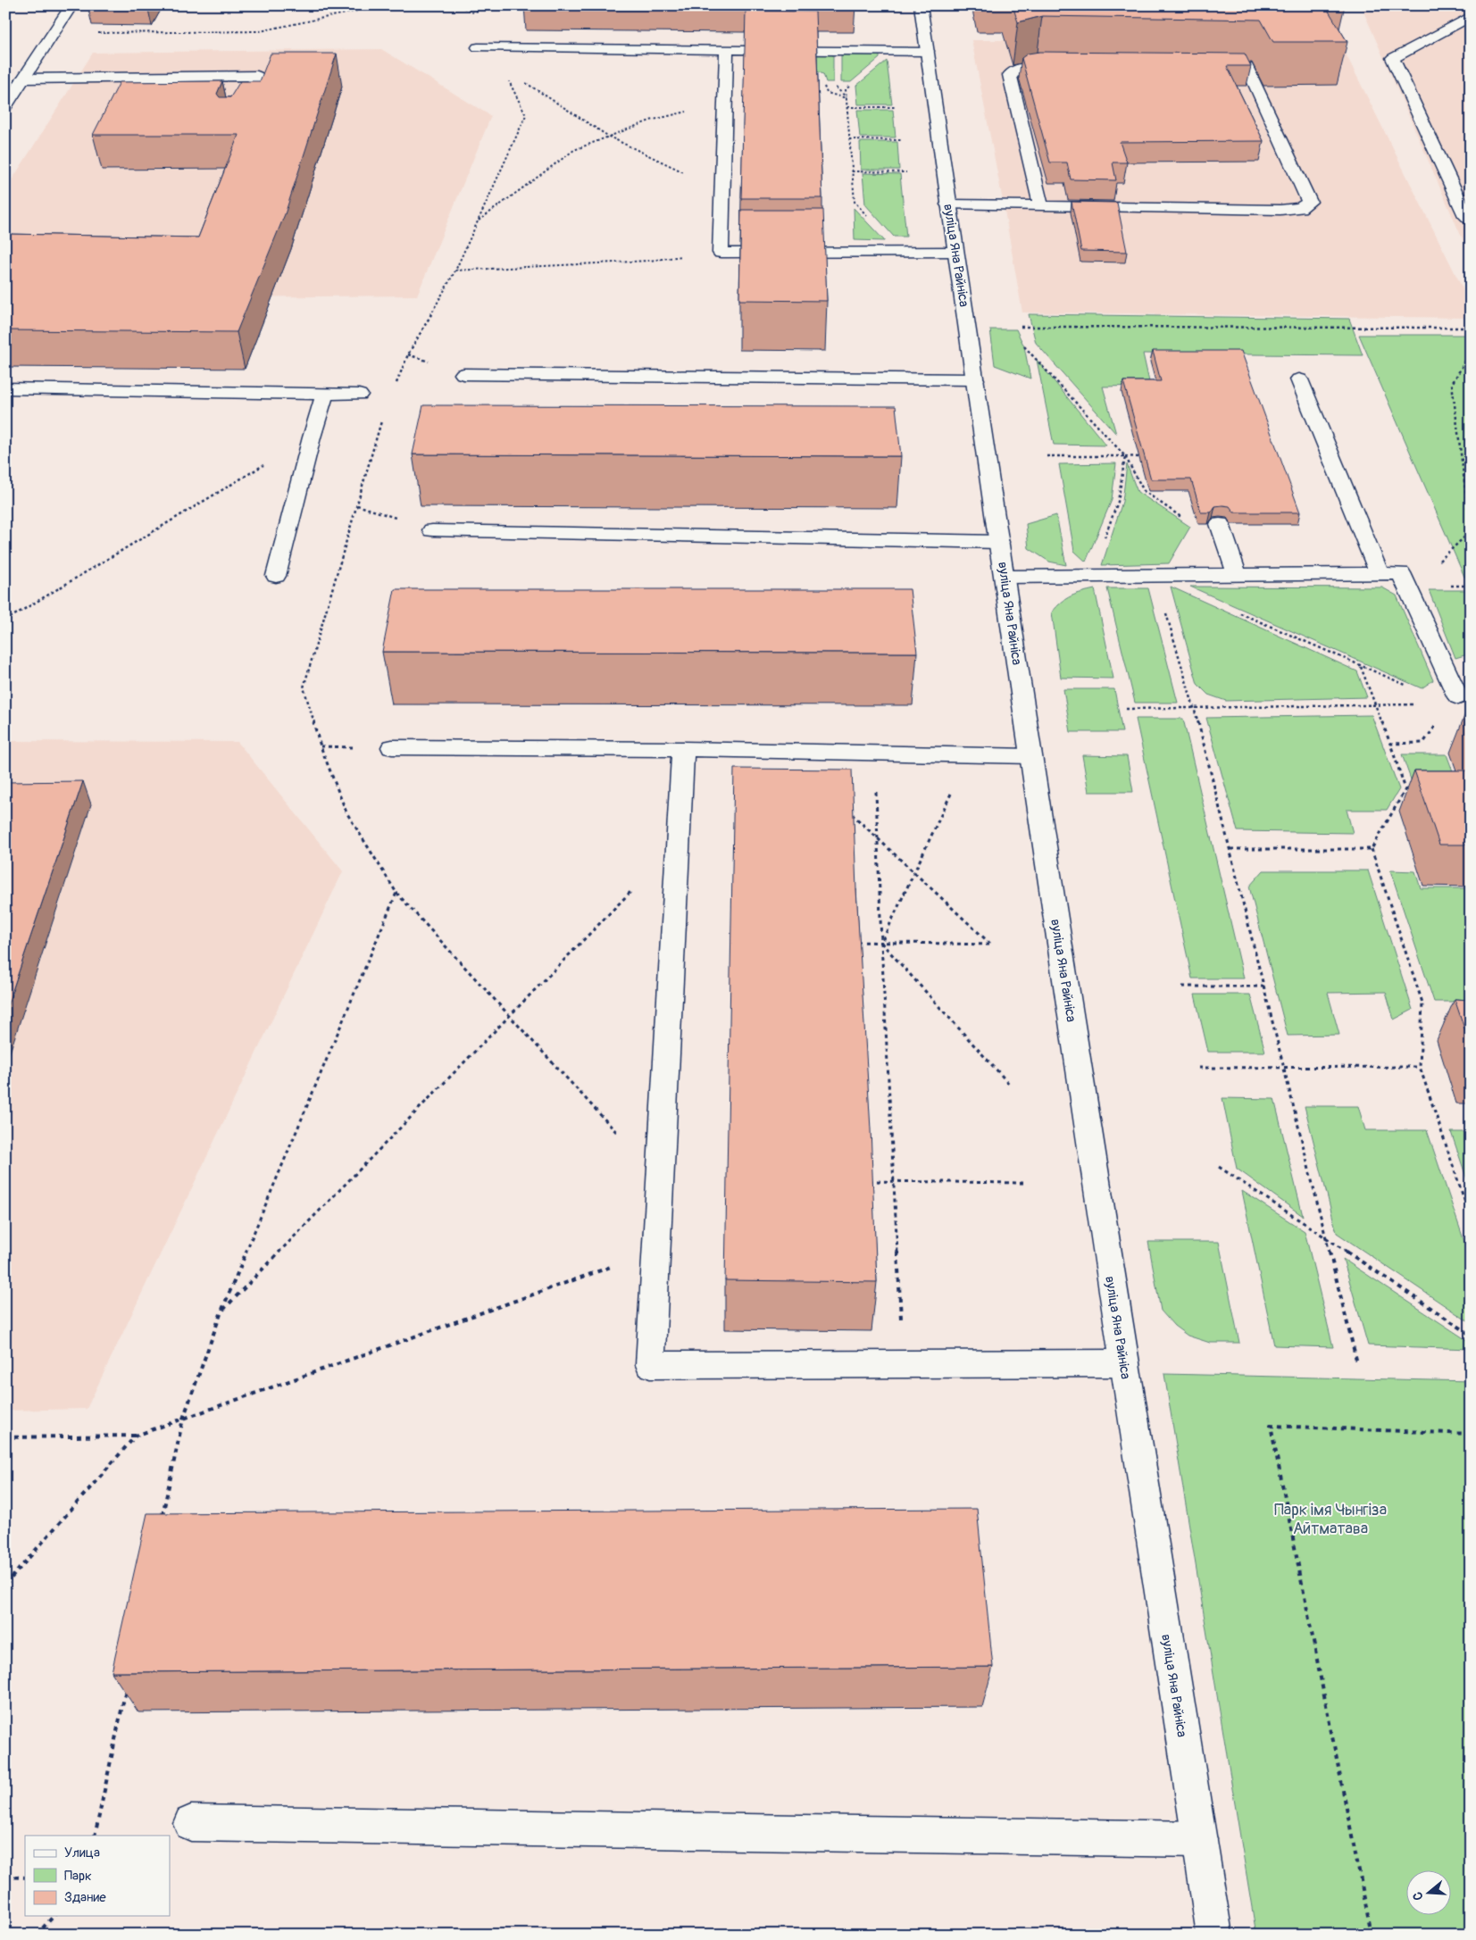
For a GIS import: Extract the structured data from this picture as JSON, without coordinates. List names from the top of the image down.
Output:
{
  "streets": {
    "street": ["вуліца Яна Райніса"]
  },
  "parks": ["Парк імя Чынгіза Айтматава"],
  "legend": ["Улица", "Парк", "Здание"],
  "north": "left"
}
